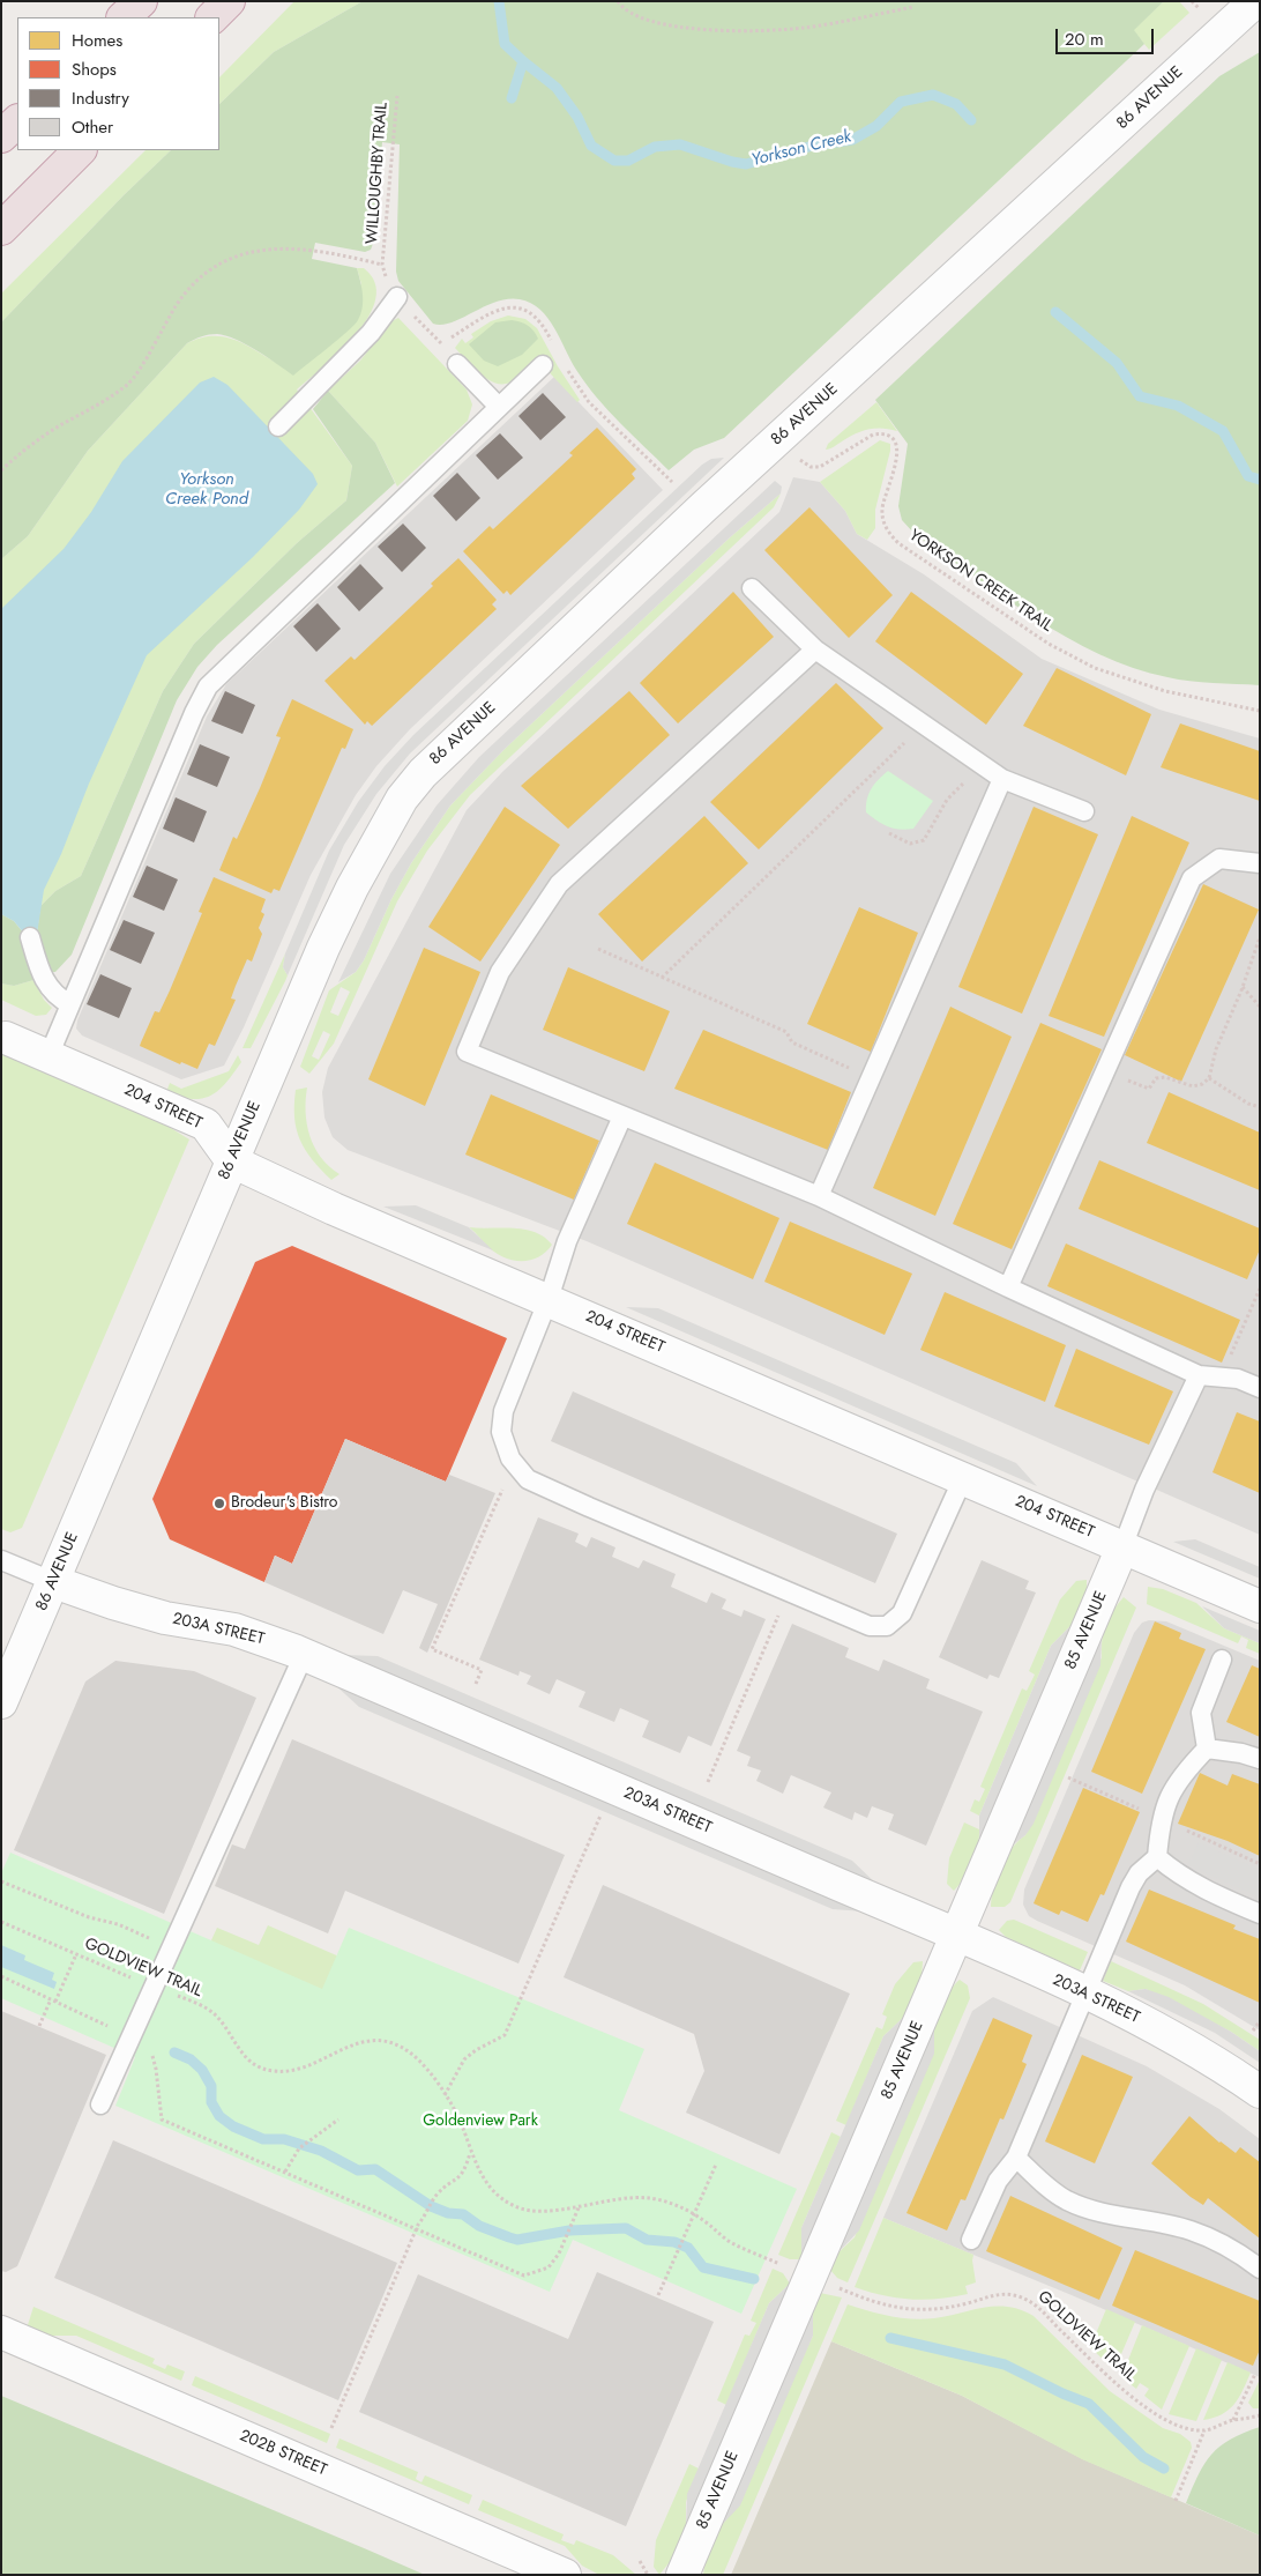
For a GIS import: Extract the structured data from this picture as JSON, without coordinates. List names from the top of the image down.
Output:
{
  "streets": {
    "street": [
      "86 AVENUE",
      "204 STREET",
      "203A STREET",
      "85 AVENUE",
      "202B STREET"
    ],
    "path": ["WILLOUGHBY TRAIL", "YORKSON CREEK TRAIL", "GOLDVIEW TRAIL"]
  },
  "crossings": [
    ["86 AVENUE", "YORKSON CREEK TRAIL"],
    ["86 AVENUE", "204 STREET"],
    ["86 AVENUE", "203A STREET"],
    ["204 STREET", "85 AVENUE"],
    ["203A STREET", "85 AVENUE"]
  ],
  "water": ["Yorkson Creek", "Yorkson Creek Pond"],
  "parks": ["Goldenview Park"],
  "places": ["Brodeur's Bistro"],
  "legend": [
    "Homes",
    "Shops",
    "Industry",
    "Other"
  ],
  "scale_bar": "20 m"
}
